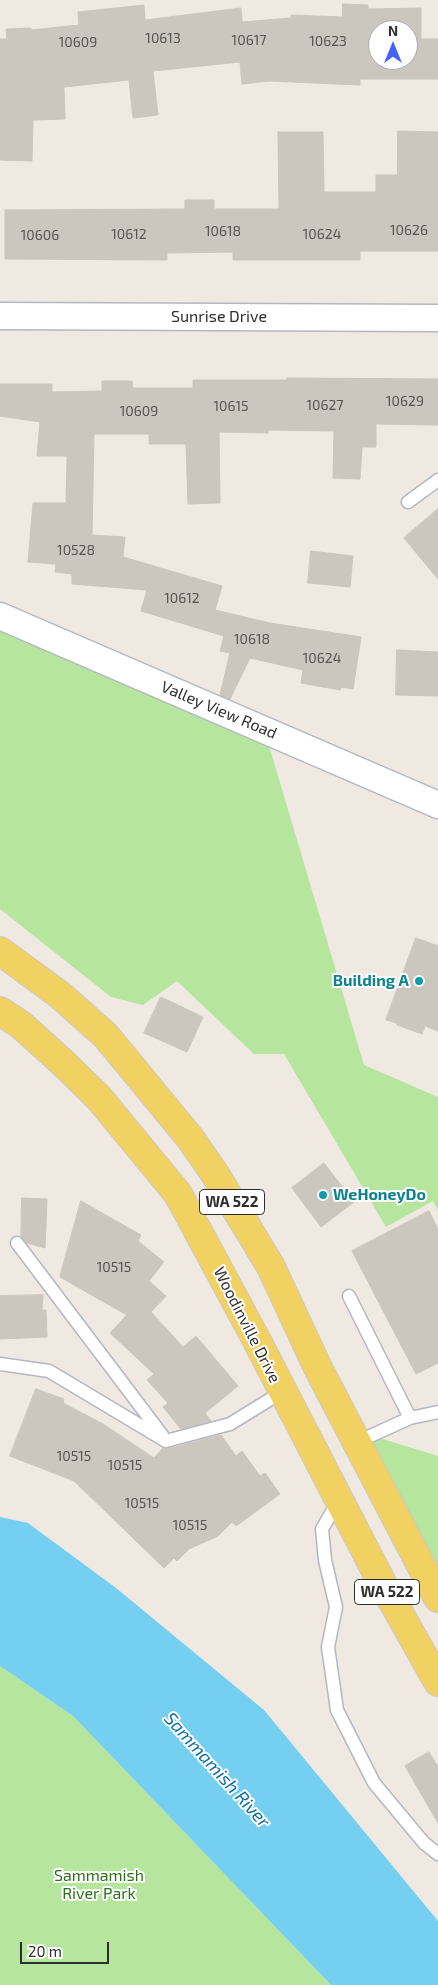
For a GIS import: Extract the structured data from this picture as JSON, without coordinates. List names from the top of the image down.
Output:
{
  "streets": {
    "main road": ["WA 522", "Woodinville Drive"],
    "street": ["Sunrise Drive", "Valley View Road"]
  },
  "water": ["Sammamish River"],
  "parks": ["Sammamish River Park"],
  "places": ["Building A", "WeHoneyDo"],
  "house_numbers": [
    "10613",
    "10617",
    "10623",
    "10609",
    "10626",
    "10618",
    "10612",
    "10624",
    "10606",
    "10629",
    "10627",
    "10615",
    "10609",
    "10528",
    "10612",
    "10618",
    "10624",
    "10515",
    "10515",
    "10515",
    "10515",
    "10515"
  ],
  "scale_bar": "20 m",
  "north": "top"
}
